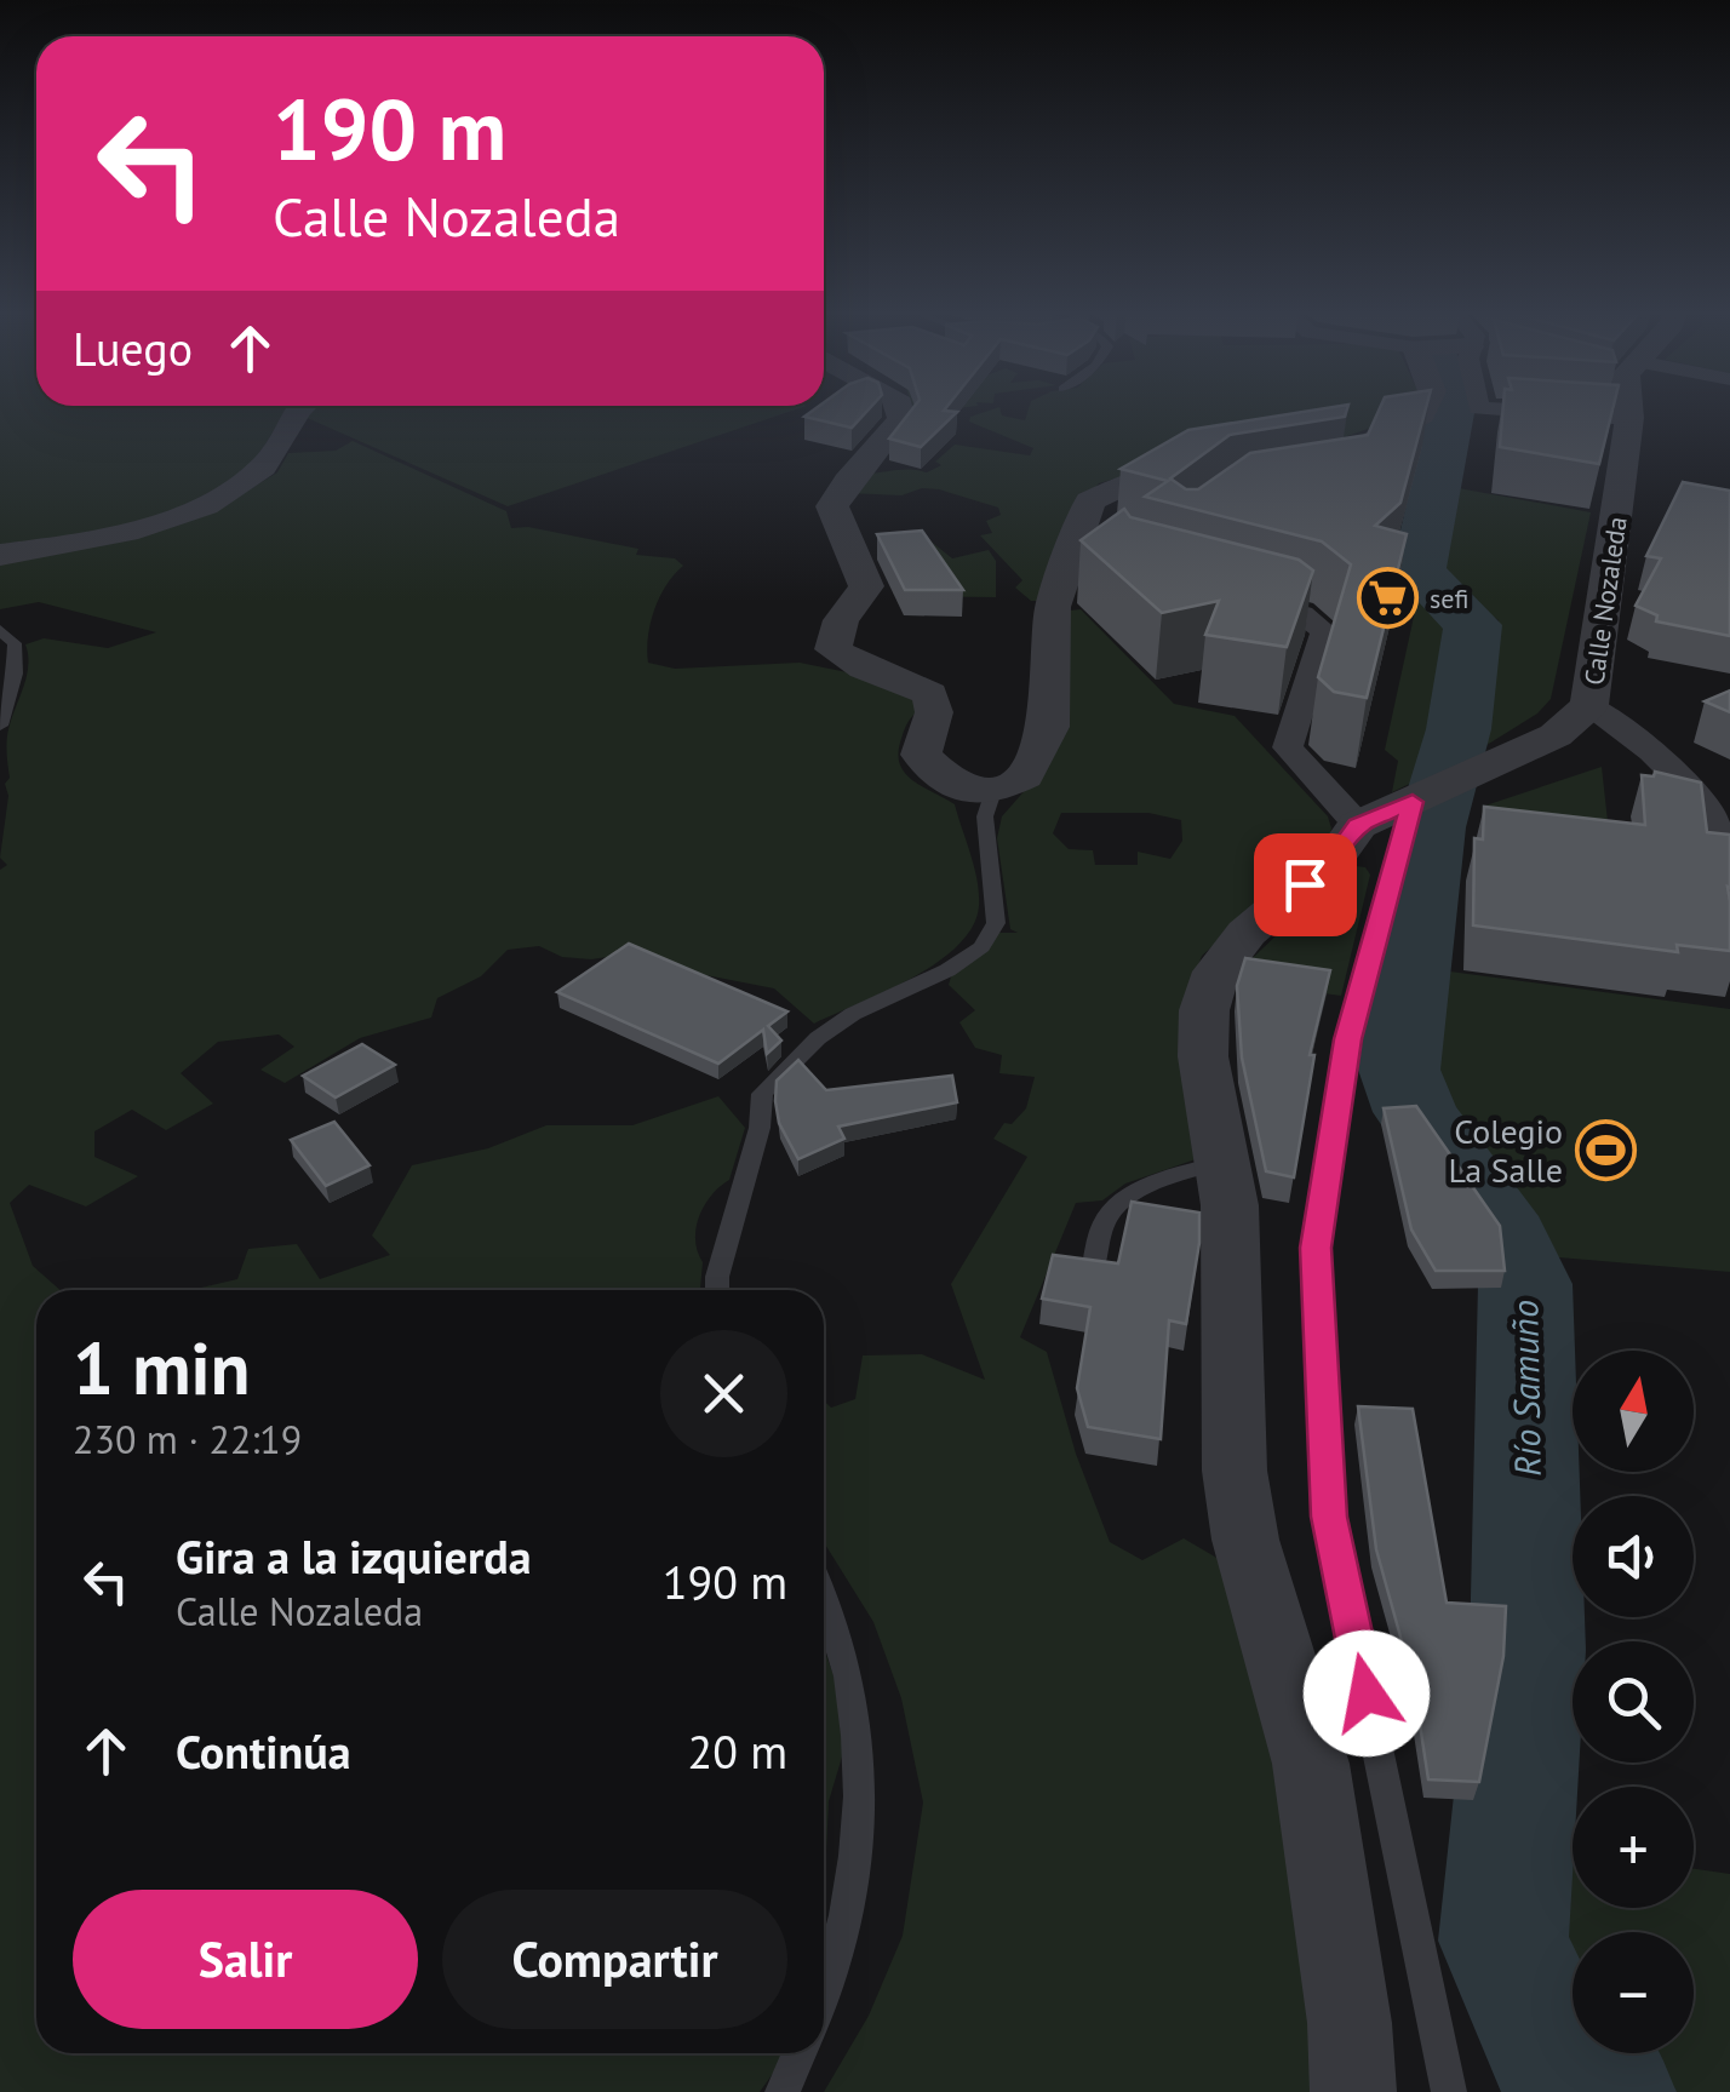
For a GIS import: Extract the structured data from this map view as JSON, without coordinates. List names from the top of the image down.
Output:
{
  "streets": {
    "street": ["Calle Nozaleda"]
  },
  "water": ["Río Samuño"],
  "places": {
    "supermarket": ["sefi"],
    "sports": ["Colegio La Salle"]
  },
  "north": "top",
  "page": {
    "turn": ["190 m", "Calle Nozaleda"],
    "then": "Luego",
    "heading": ["1 min", "230 m · 22:19"],
    "map_buttons": ["+", "−"],
    "list": [
      {
        "name": "Gira a la izquierda",
        "note": "Calle Nozaleda",
        "value": "190 m"
      },
      {
        "name": "Continúa",
        "value": "20 m"
      }
    ],
    "buttons": ["Salir", "Compartir"]
  }
}
